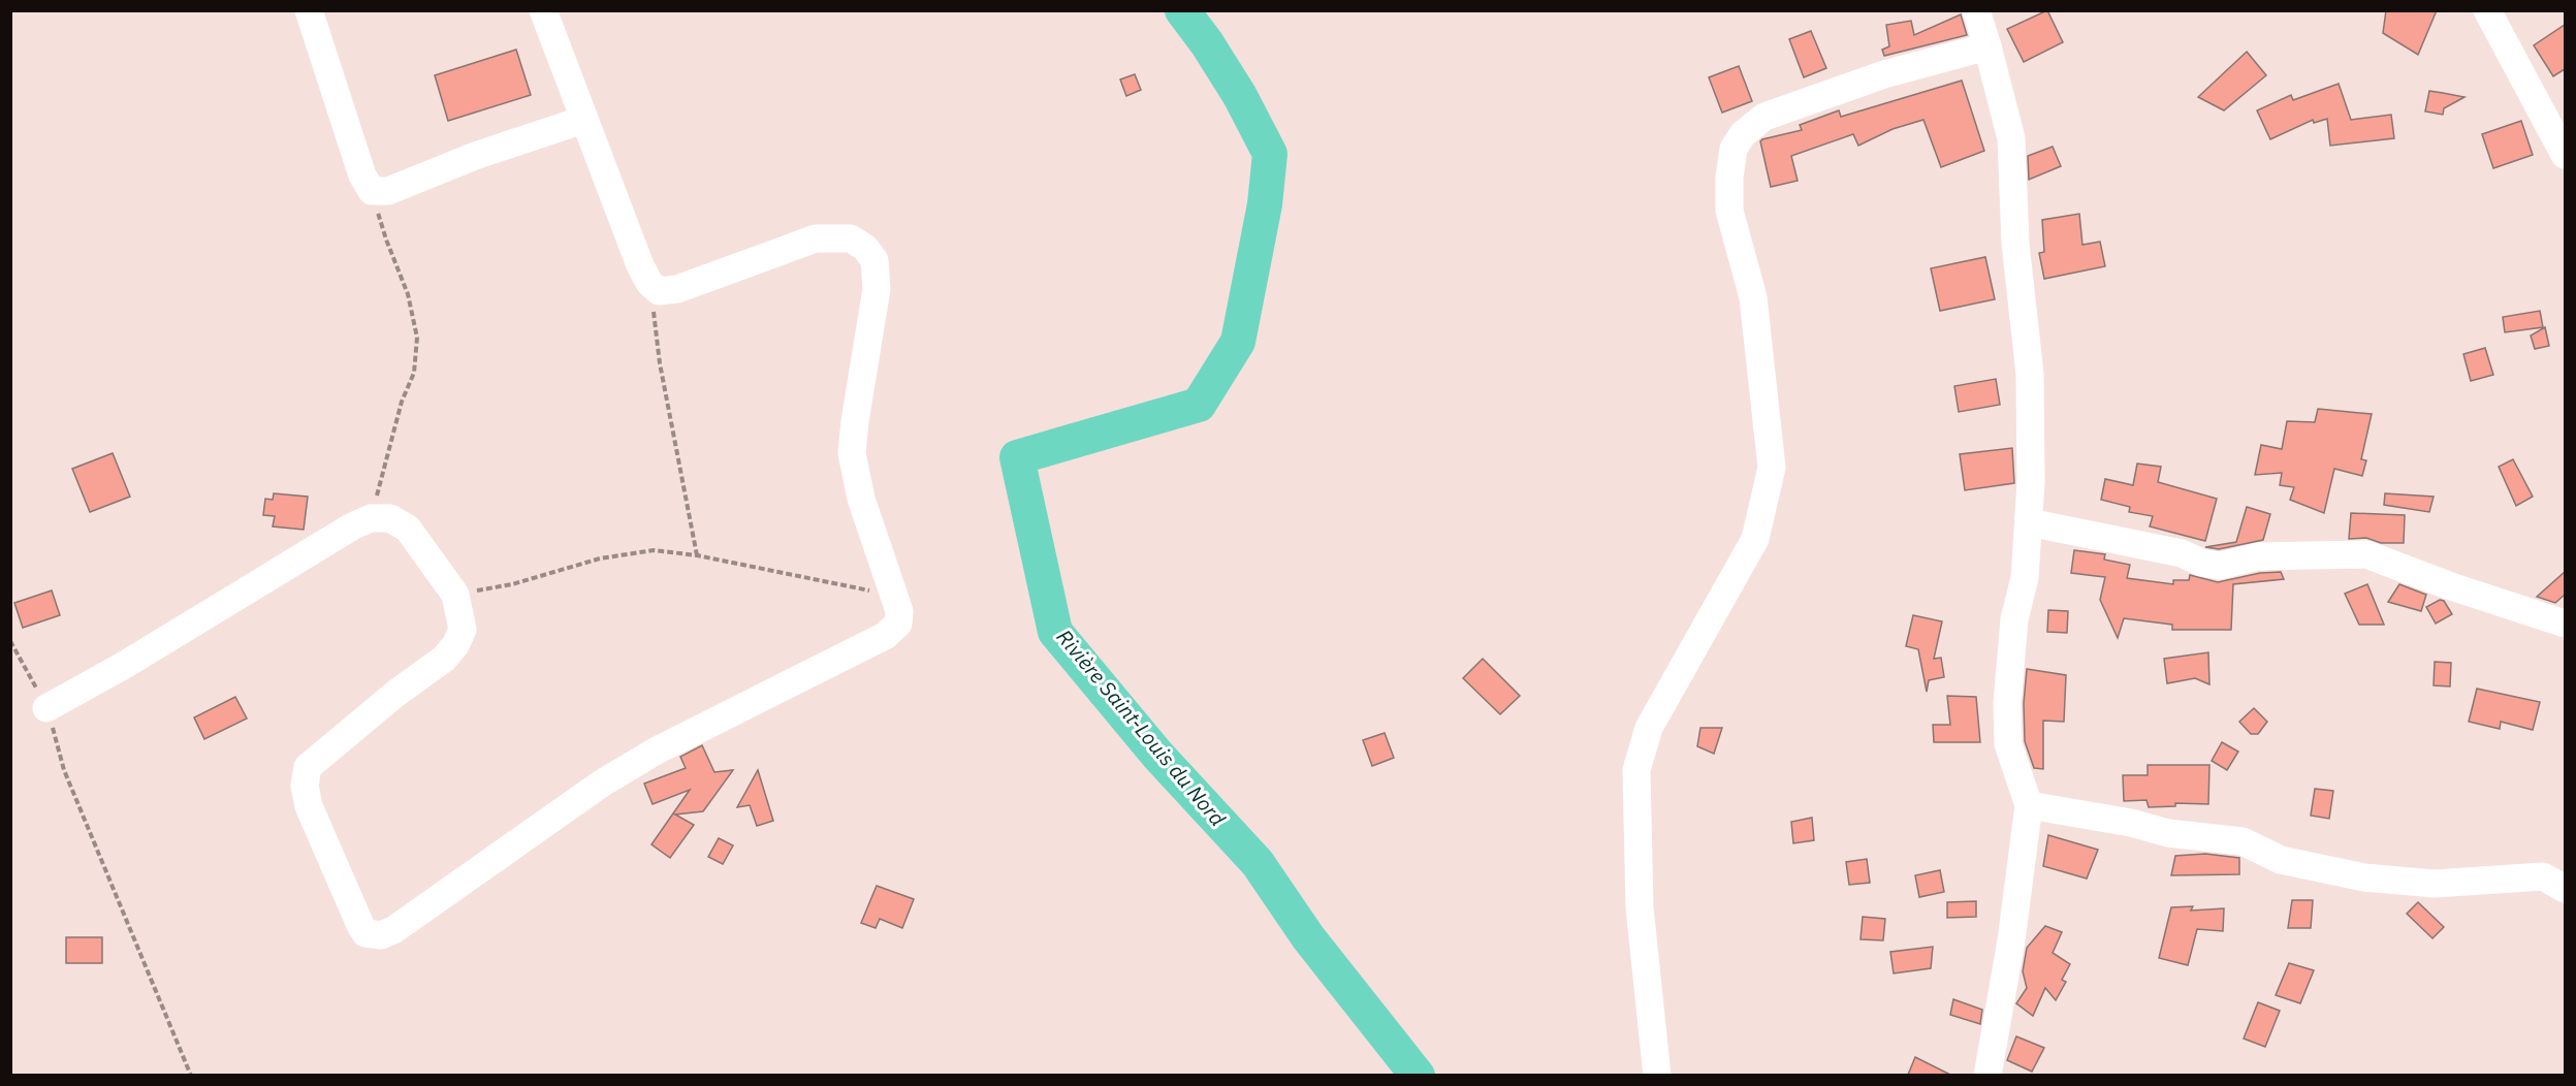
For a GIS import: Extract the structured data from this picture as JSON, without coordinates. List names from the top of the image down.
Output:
{
  "water": ["Rivière Saint-Louis du Nord"]
}
